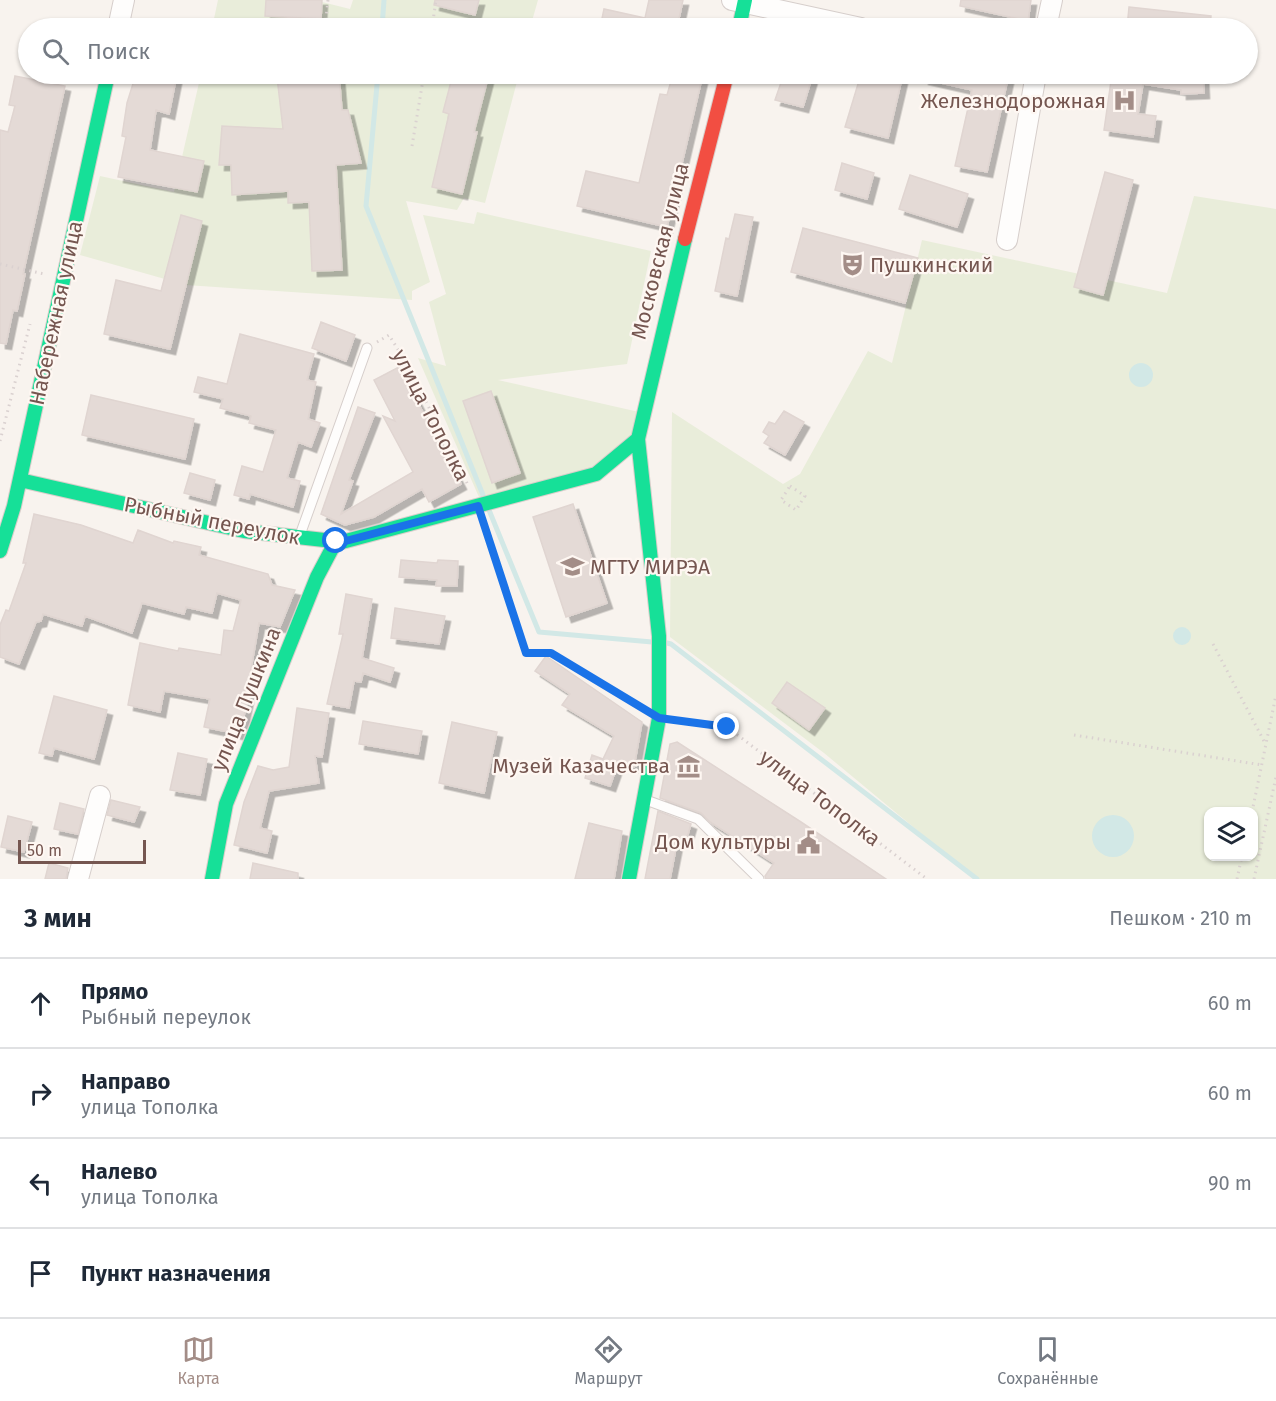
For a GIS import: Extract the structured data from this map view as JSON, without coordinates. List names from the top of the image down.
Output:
{
  "streets": {
    "street": [
      "Московская улица",
      "Набережная улица",
      "Рыбный переулок",
      "улица Пушкина"
    ],
    "path": ["улица Тополка"]
  },
  "crossings": [
    ["Московская улица", "улица Тополка"],
    ["Московская улица", "Рыбный переулок"],
    ["Набережная улица", "Рыбный переулок"],
    ["улица Тополка", "Рыбный переулок"],
    ["Рыбный переулок", "улица Пушкина"]
  ],
  "places": {
    "hospital": ["Железнодорожная"],
    "theatre": ["Пушкинский"],
    "school or university": ["МГТУ МИРЭА"],
    "museum": ["Музей Казачества"],
    "public building": ["Дом культуры"]
  },
  "scale_bar": "50 m",
  "page": {
    "search": "Поиск",
    "scale": "50 m",
    "heading": ["3 мин", "Пешком · 210 m"],
    "list": [
      ["Прямо", "Рыбный переулок", "60 m"],
      ["Направо", "улица Тополка", "60 m"],
      ["Налево", "улица Тополка", "90 m"],
      "Пункт назначения"
    ],
    "nav": ["Карта", "Маршрут", "Сохранённые"]
  }
}
